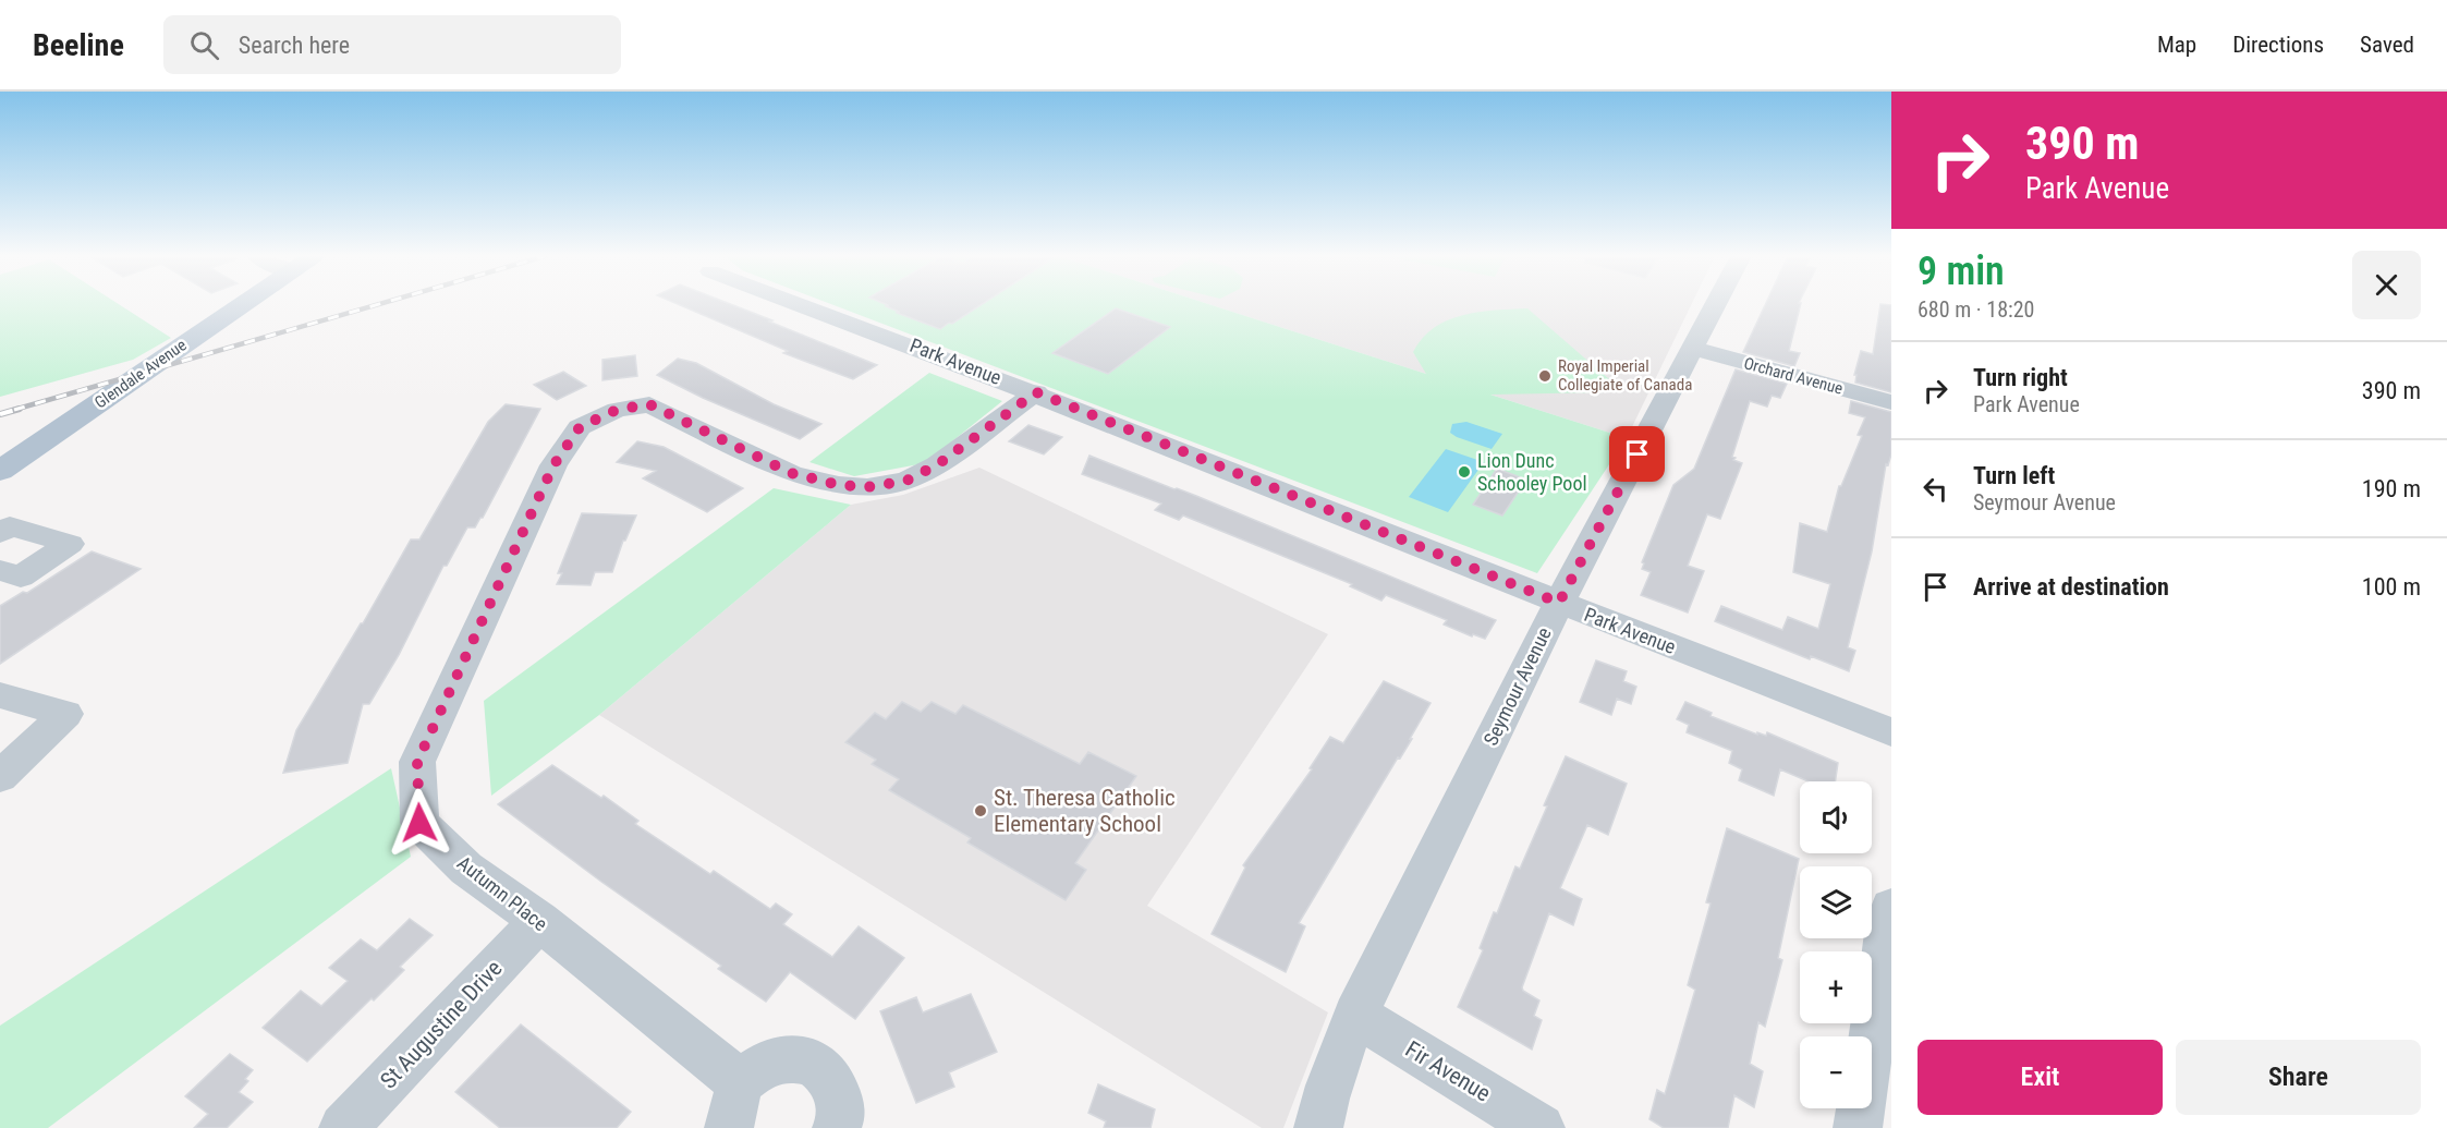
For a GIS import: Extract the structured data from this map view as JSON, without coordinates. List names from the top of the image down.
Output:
{
  "streets": {
    "main road": ["Glendale Avenue"],
    "street": [
      "Park Avenue",
      "Orchard Avenue",
      "Seymour Avenue",
      "Autumn Place",
      "St Augustine Drive",
      "Fir Avenue"
    ]
  },
  "crossings": [
    ["Park Avenue", "Seymour Avenue"],
    ["Park Avenue", "Autumn Place"],
    ["Orchard Avenue", "Seymour Avenue"],
    ["Seymour Avenue", "Fir Avenue"],
    ["Autumn Place", "St Augustine Drive"]
  ],
  "places": ["Royal Imperial Collegiate of Canada", "Lion Dunc Schooley Pool", "St. Theresa Catholic Elementary School"],
  "page": {
    "header": "Beeline",
    "search": "Search here",
    "nav": ["Map", "Directions", "Saved"],
    "turn": ["390 m", "Park Avenue"],
    "heading": ["9 min", "680 m · 18:20"],
    "list": [
      {
        "name": "Turn right",
        "note": "Park Avenue",
        "value": "390 m"
      },
      {
        "name": "Turn left",
        "note": "Seymour Avenue",
        "value": "190 m"
      },
      {
        "name": "Arrive at destination",
        "value": "100 m"
      }
    ],
    "map_buttons": ["+", "−"],
    "buttons": ["Exit", "Share"]
  }
}
